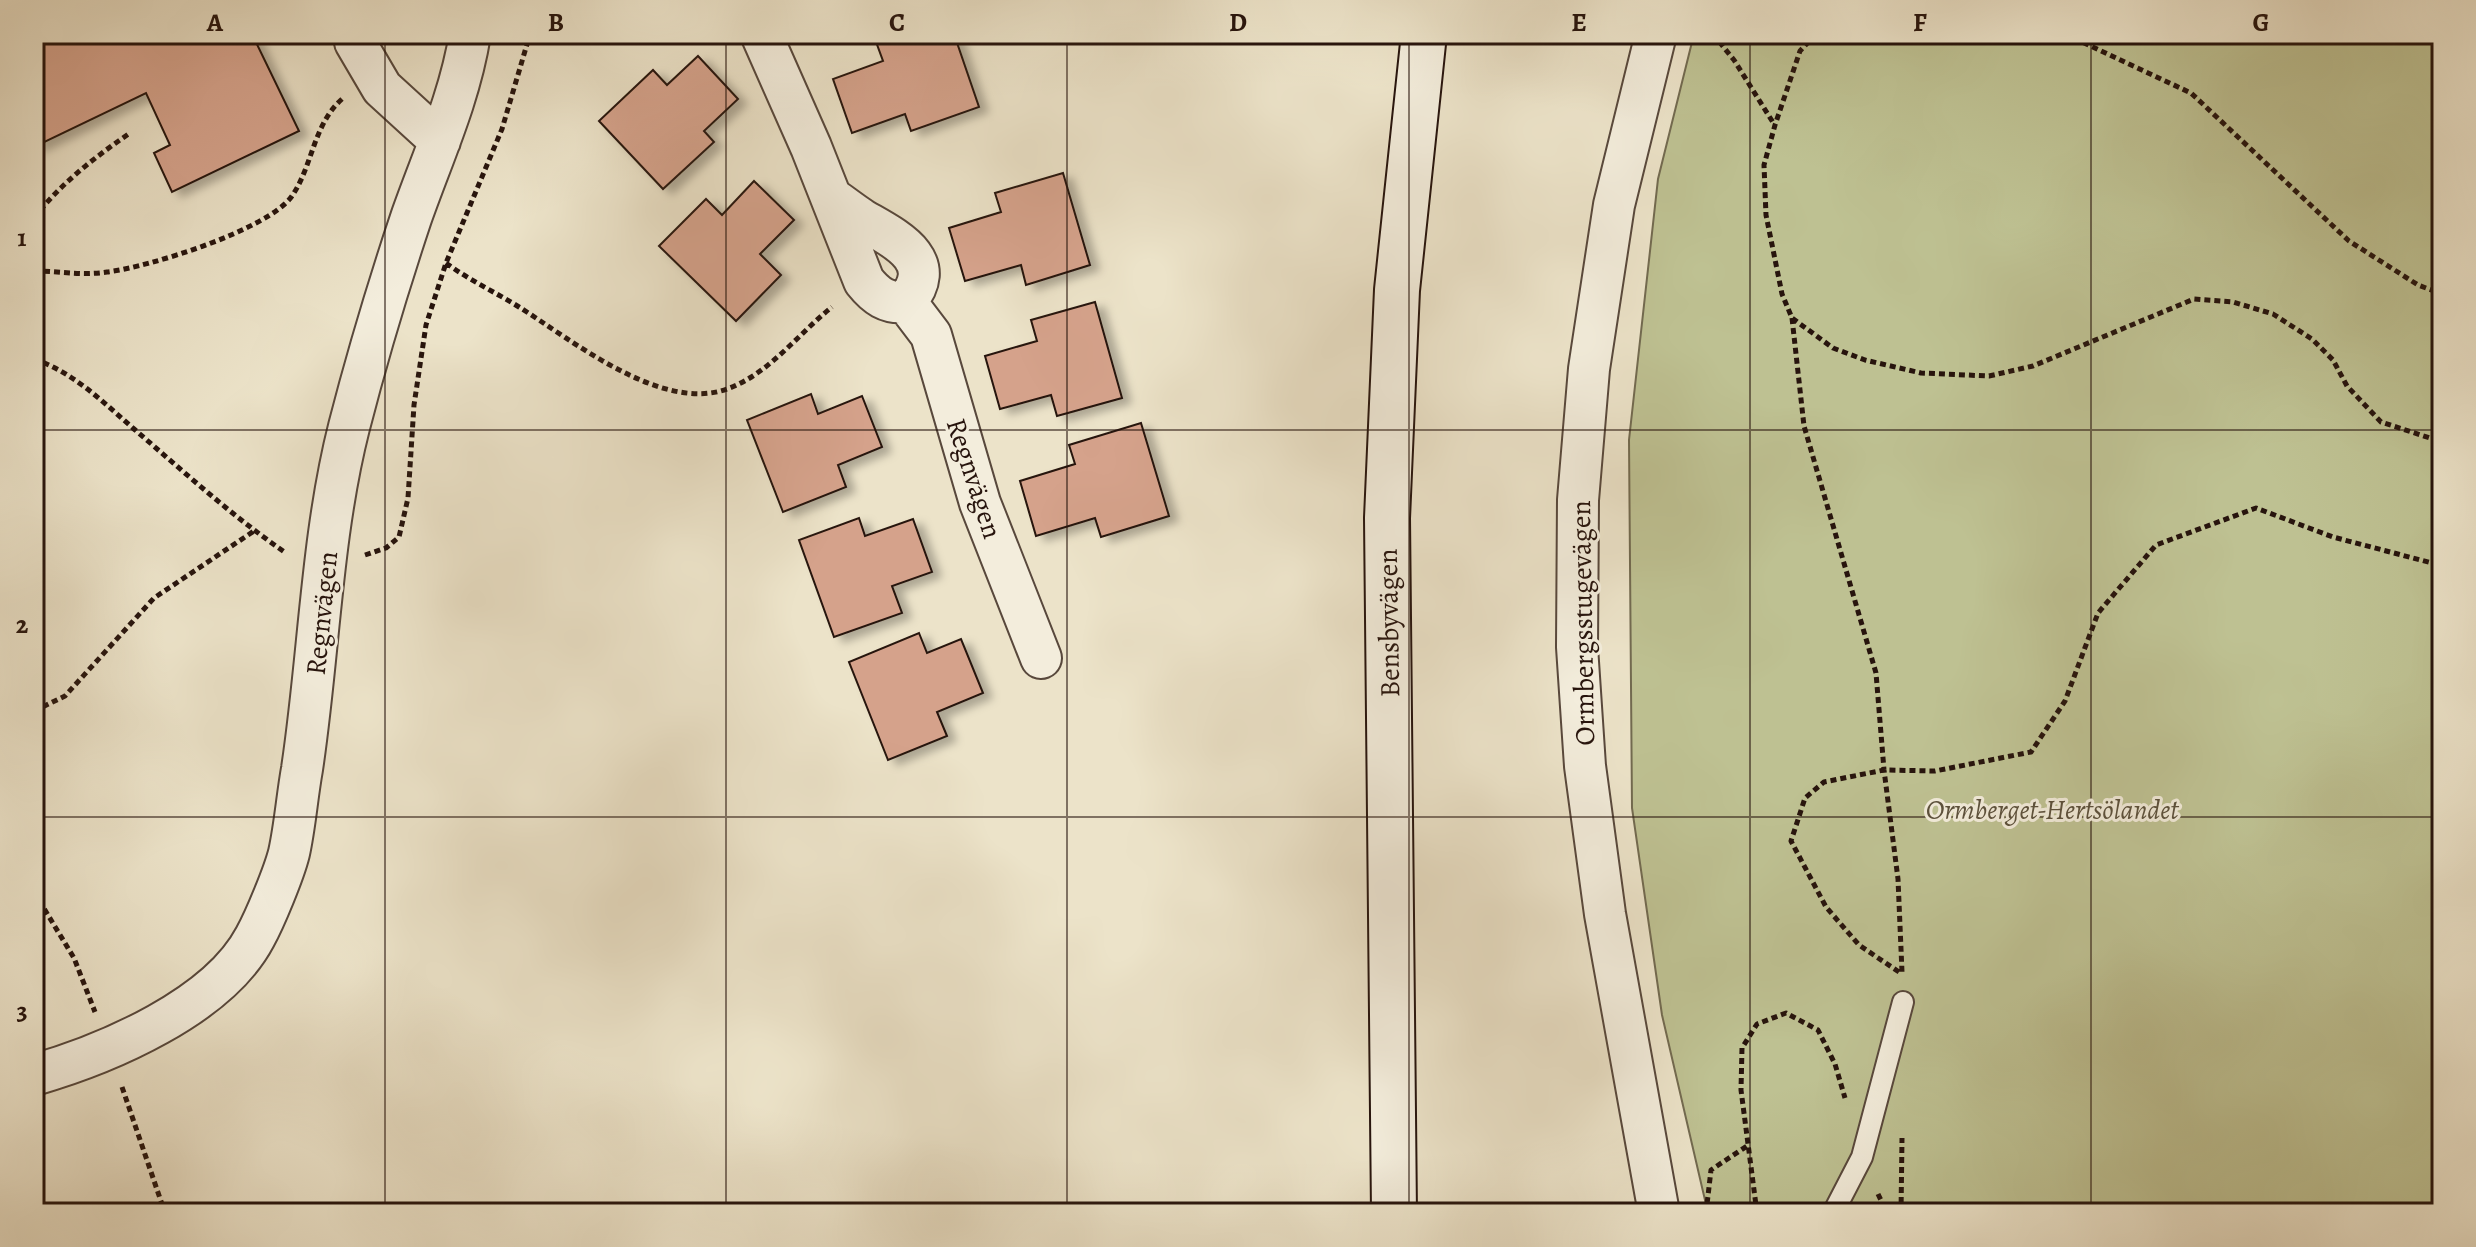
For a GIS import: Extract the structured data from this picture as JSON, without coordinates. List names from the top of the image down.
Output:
{
  "streets": {
    "main road": ["Bensbyvägen"],
    "street": ["Regnvägen", "Ormbergsstugevägen"]
  },
  "parks": ["Ormberget-Hertsölandet"],
  "grid": {
    "columns": [
      "A",
      "B",
      "C",
      "D",
      "E",
      "F",
      "G"
    ],
    "rows": ["1", "2", "3"]
  }
}
